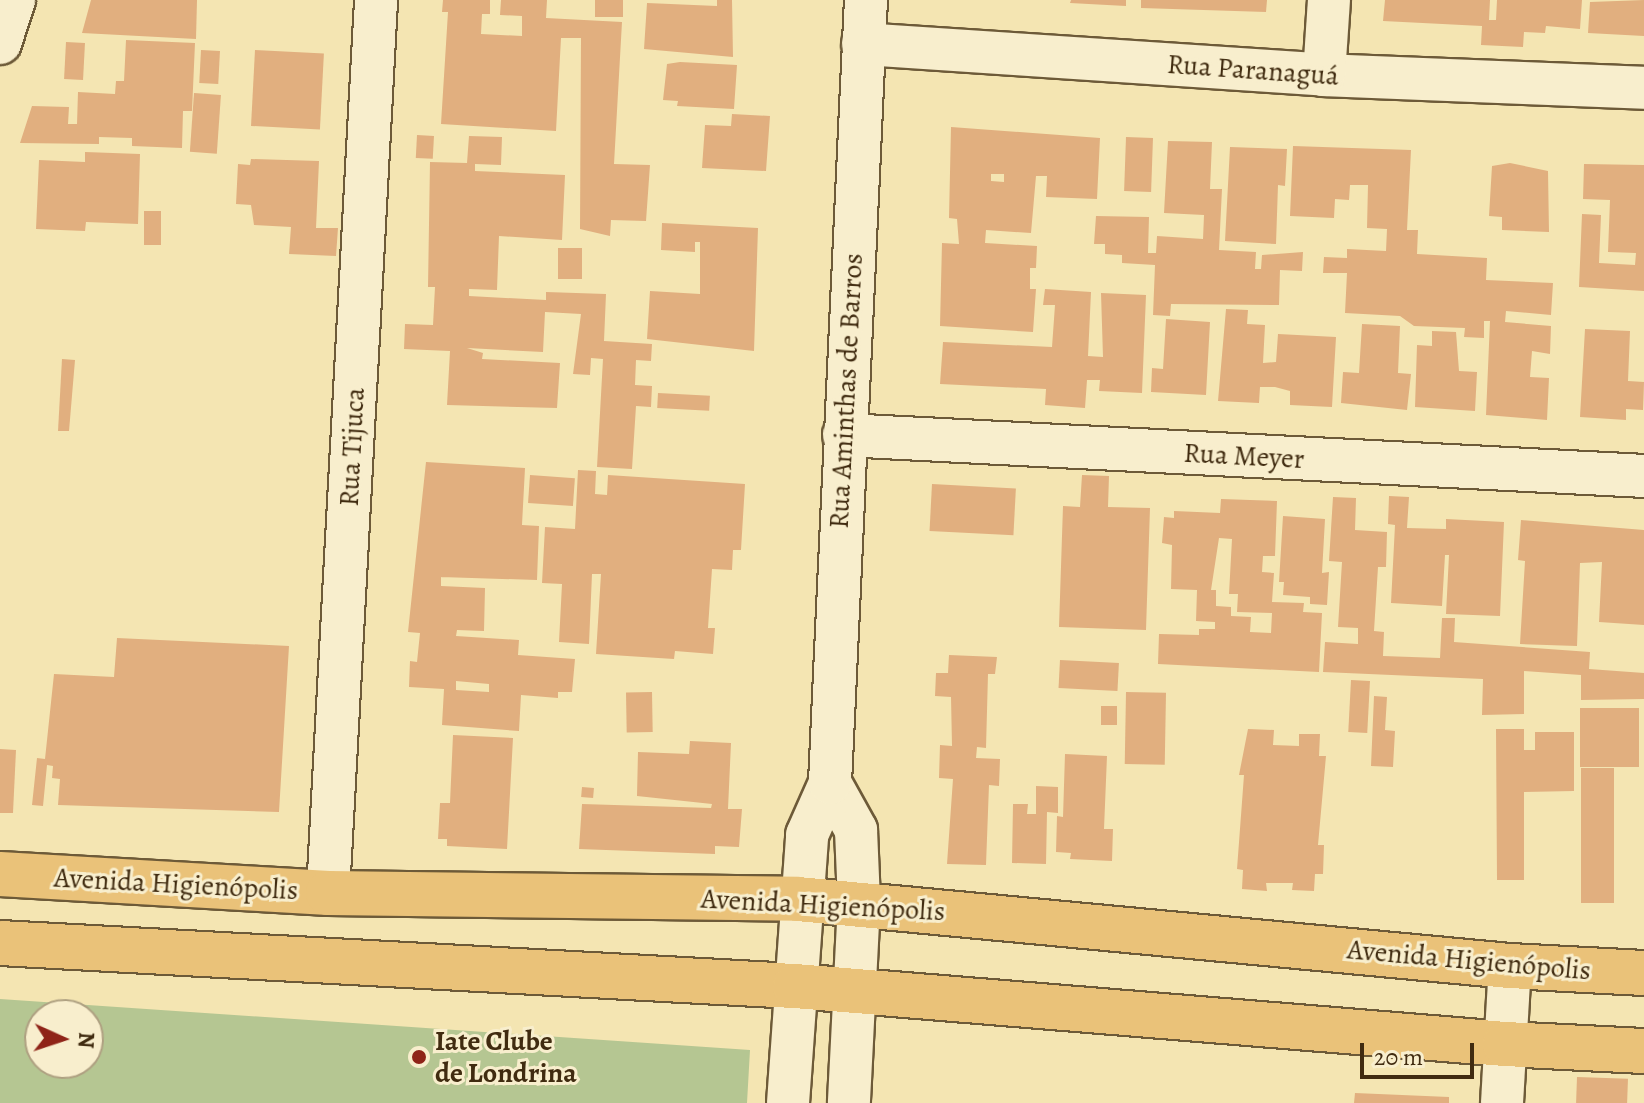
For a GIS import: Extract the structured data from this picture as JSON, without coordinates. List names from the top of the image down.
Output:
{
  "streets": {
    "main road": ["Avenida Higienópolis"],
    "street": [
      "Rua Paranaguá",
      "Rua Aminthas de Barros",
      "Rua Tijuca",
      "Rua Meyer"
    ]
  },
  "crossings": [
    ["Rua Paranaguá", "Rua Aminthas de Barros"],
    ["Rua Aminthas de Barros", "Rua Meyer"],
    ["Rua Aminthas de Barros", "Avenida Higienópolis"],
    ["Rua Tijuca", "Avenida Higienópolis"]
  ],
  "places": ["Iate Clube de Londrina"],
  "scale_bar": "20 m",
  "north": "right"
}
